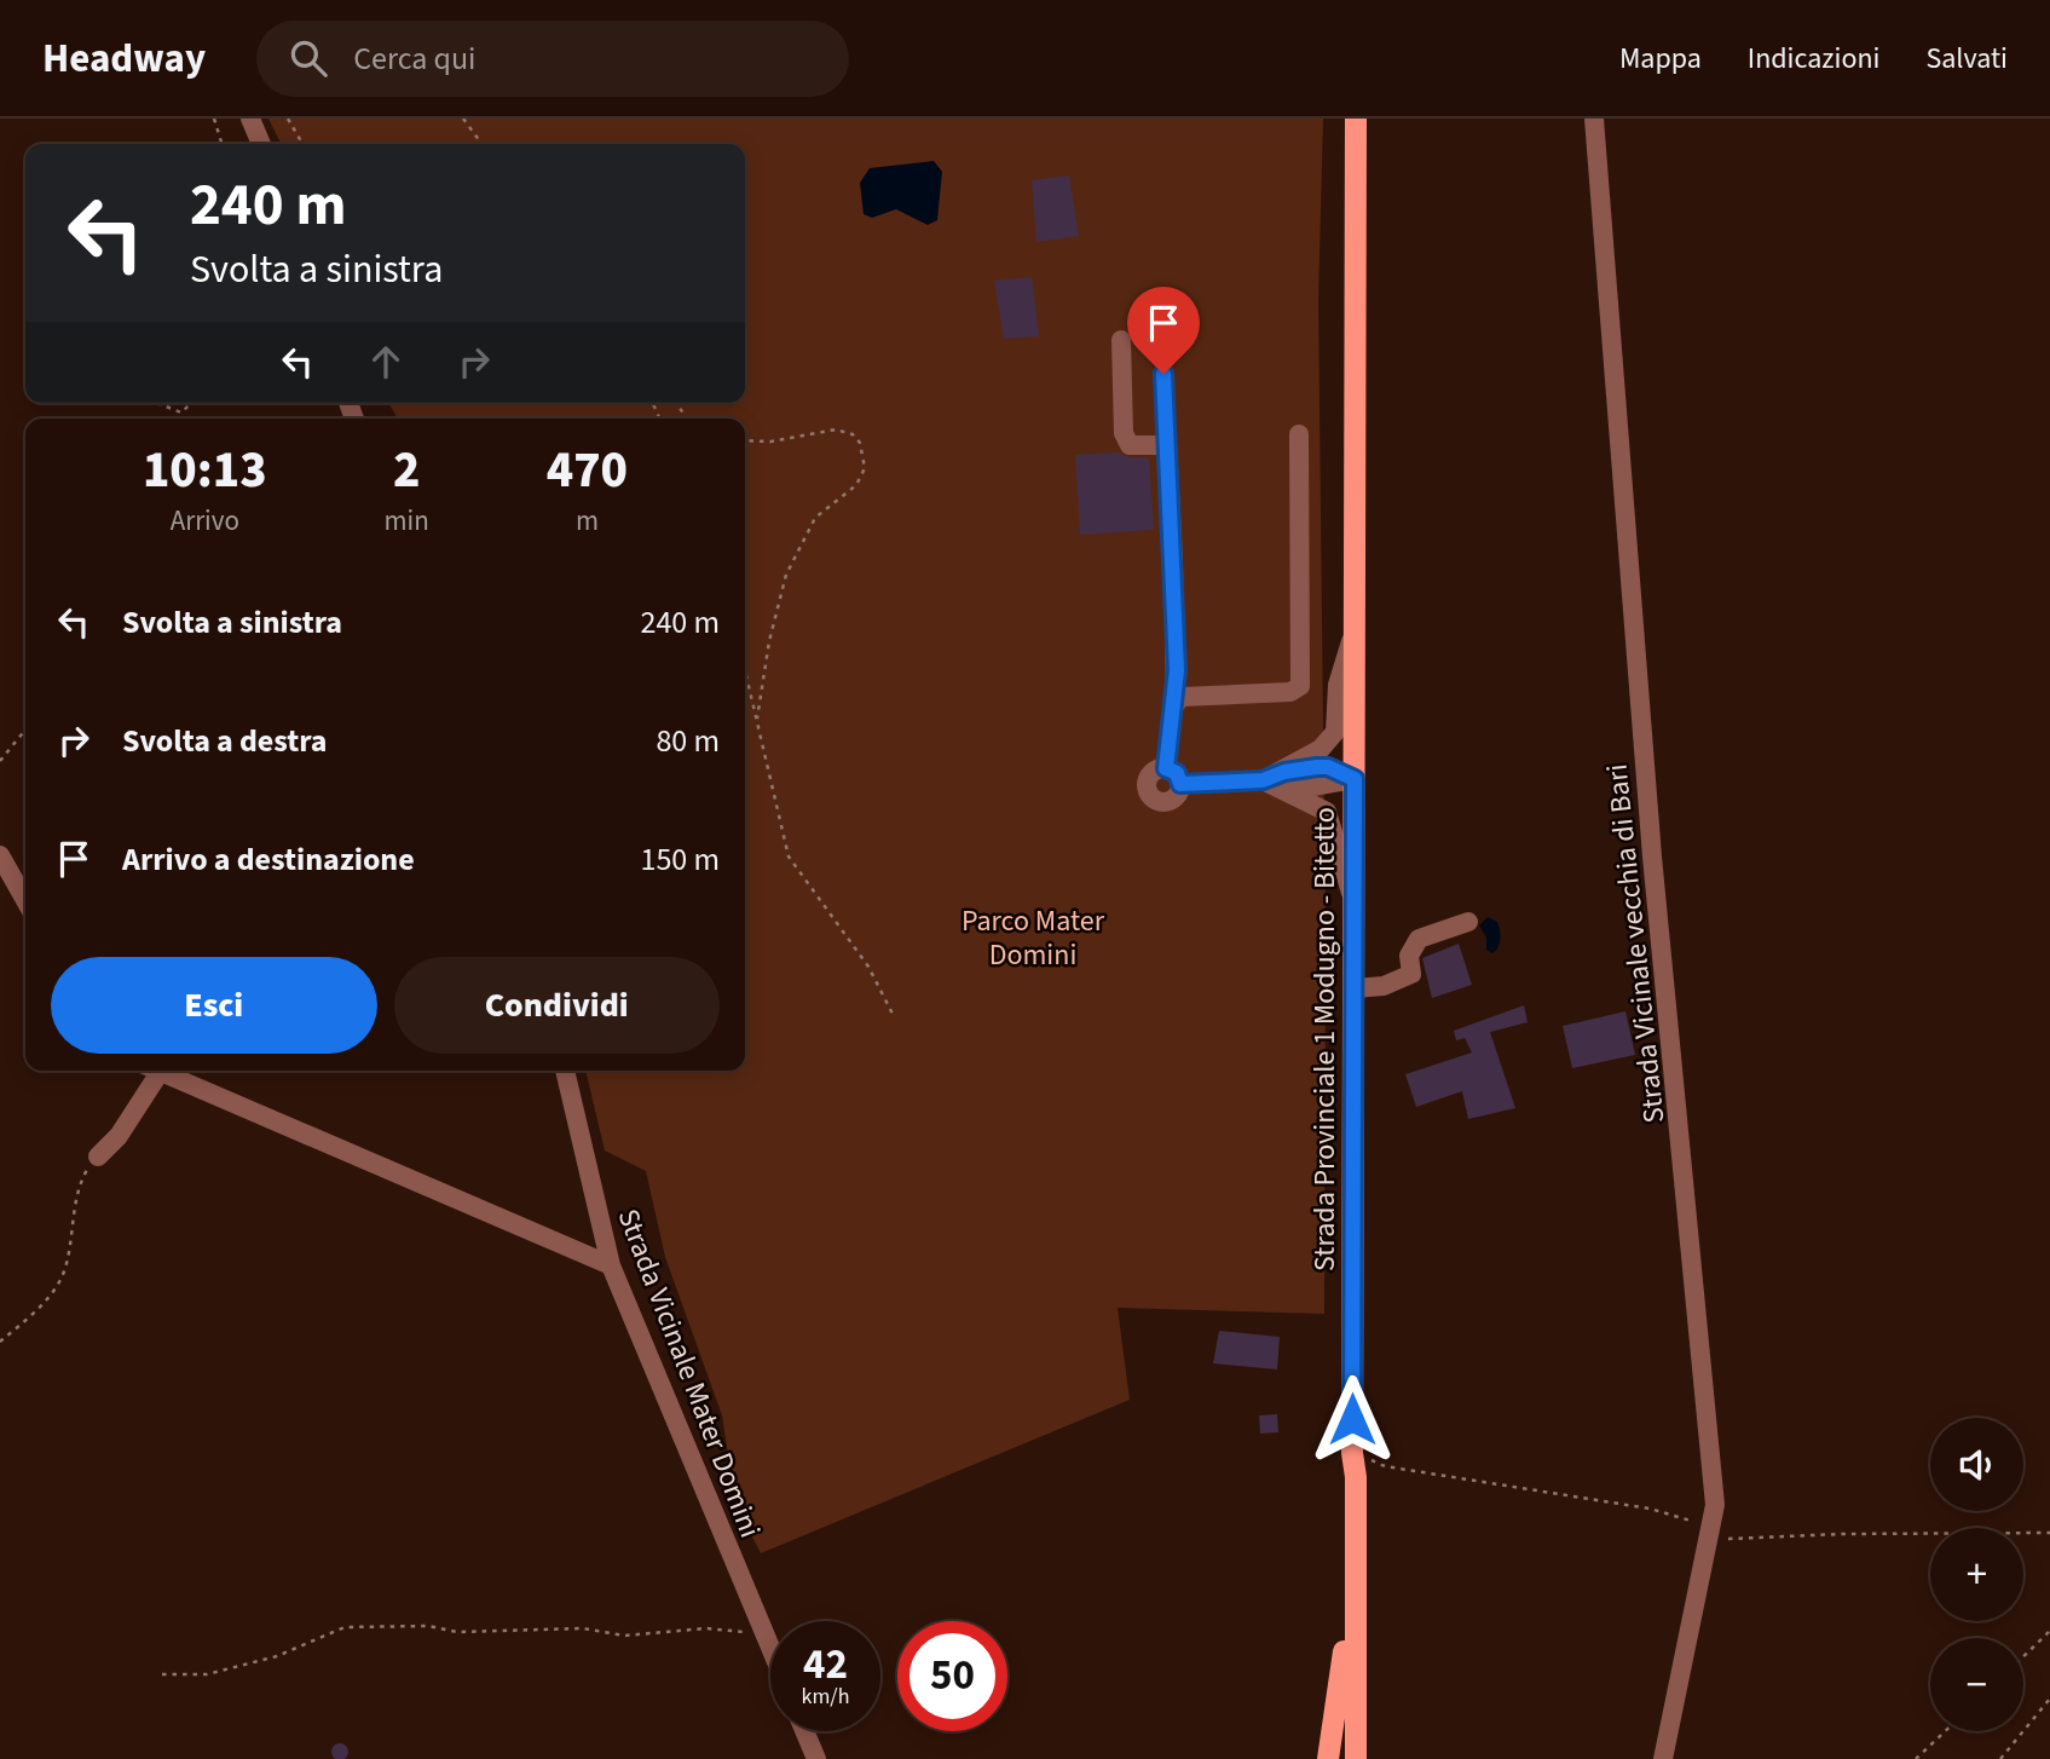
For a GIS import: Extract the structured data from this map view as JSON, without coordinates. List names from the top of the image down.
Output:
{
  "streets": {
    "main road": ["Strada Provinciale 1 Modugno - Bitetto"],
    "street": ["Strada Vicinale vecchia di Bari", "Strada Vicinale Mater Domini"]
  },
  "parks": ["Parco Mater Domini"],
  "page": {
    "header": "Headway",
    "search": "Cerca qui",
    "nav": ["Mappa", "Indicazioni", "Salvati"],
    "turn": ["240 m", "Svolta a sinistra"],
    "eta": [
      "10:13",
      "Arrivo",
      "2",
      "min",
      "470",
      "m"
    ],
    "list": [
      {
        "name": "Svolta a sinistra",
        "value": "240 m"
      },
      {
        "name": "Svolta a destra",
        "value": "80 m"
      },
      {
        "name": "Arrivo a destinazione",
        "value": "150 m"
      }
    ],
    "buttons": ["Esci", "Condividi"],
    "map_buttons": ["+", "−"],
    "speed": "42 km/h",
    "limit": "50"
  }
}
